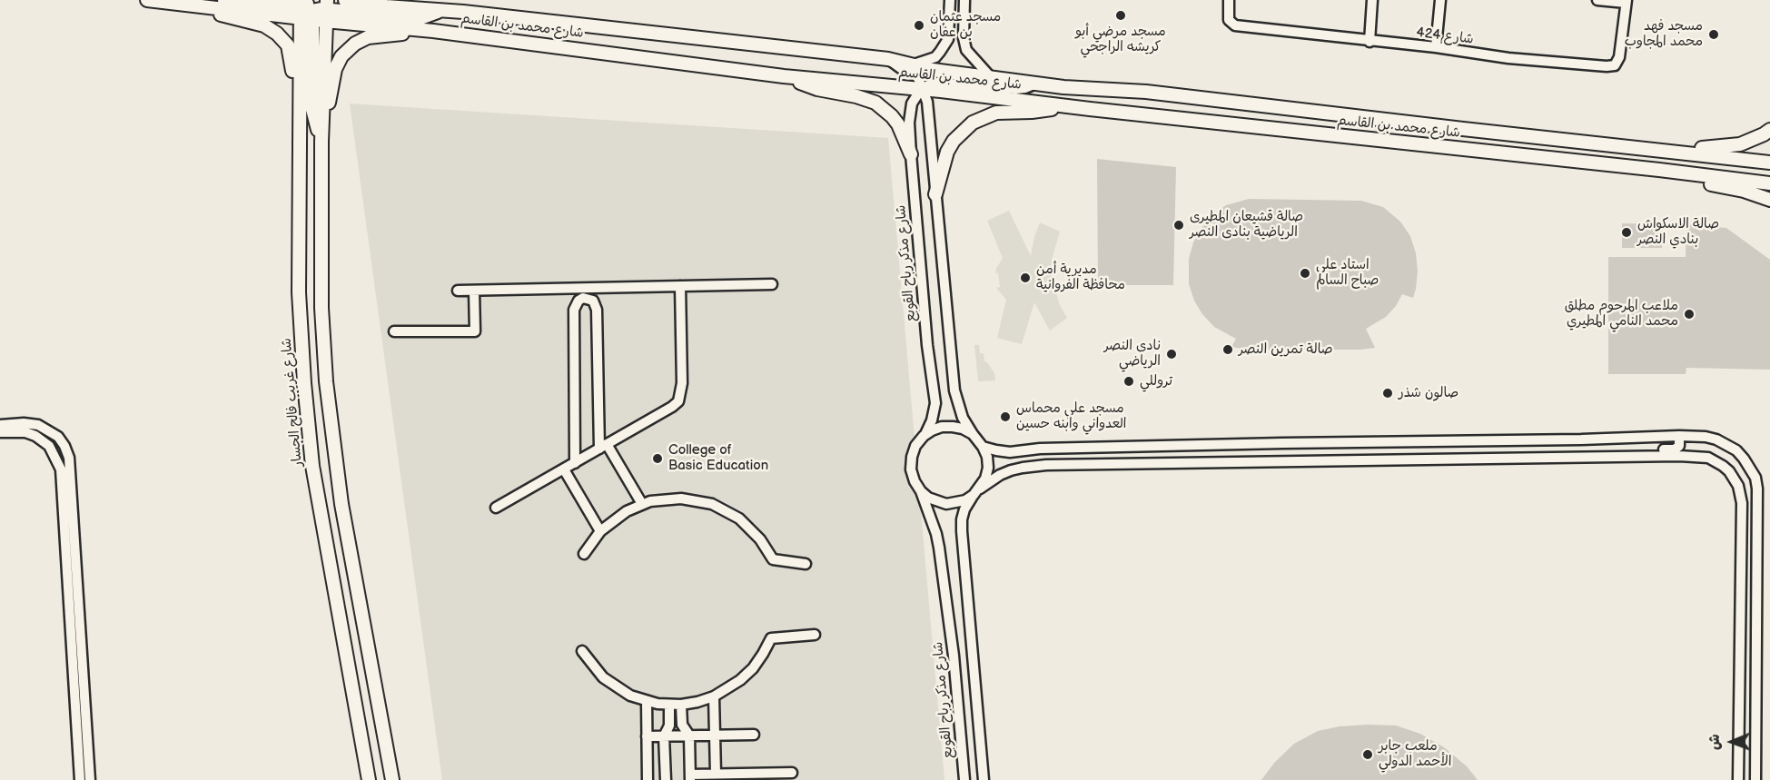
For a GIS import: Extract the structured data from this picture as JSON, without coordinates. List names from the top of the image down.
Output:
{
  "streets": {
    "main road": ["شارع محمد بن القاسم", "شارع غريب فالح الجسار"],
    "street": ["شارع 424", "شارع مذكر رباح القوبع"]
  },
  "crossings": [
    ["شارع محمد بن القاسم", "شارع مذكر رباح القوبع"],
    ["شارع محمد بن القاسم", "شارع غريب فالح الجسار"]
  ],
  "places": [
    "مسجد مرضي أبو كريشه الراجحي",
    "مسجد عثمان بن عفان",
    "مسجد فهد محمد المجاوب",
    "صالة قشيعان المطيرى الرياضية بنادى النصر",
    "صالة الاسكواش بنادي النصر",
    "استاد علي صباح السالم",
    "مديرية أمن محافظة الفروانية",
    "ملاعب المرحوم مطلق محمد النامي المطيري",
    "صالة تمرين النصر",
    "نادي النصر الرياضي",
    "تروللي",
    "صالون شذر",
    "مسجد علي محماس العدواني وابنه حسين",
    "College of Basic Education",
    "ملعب جابر الأحمد الدولي"
  ],
  "north": "left"
}
